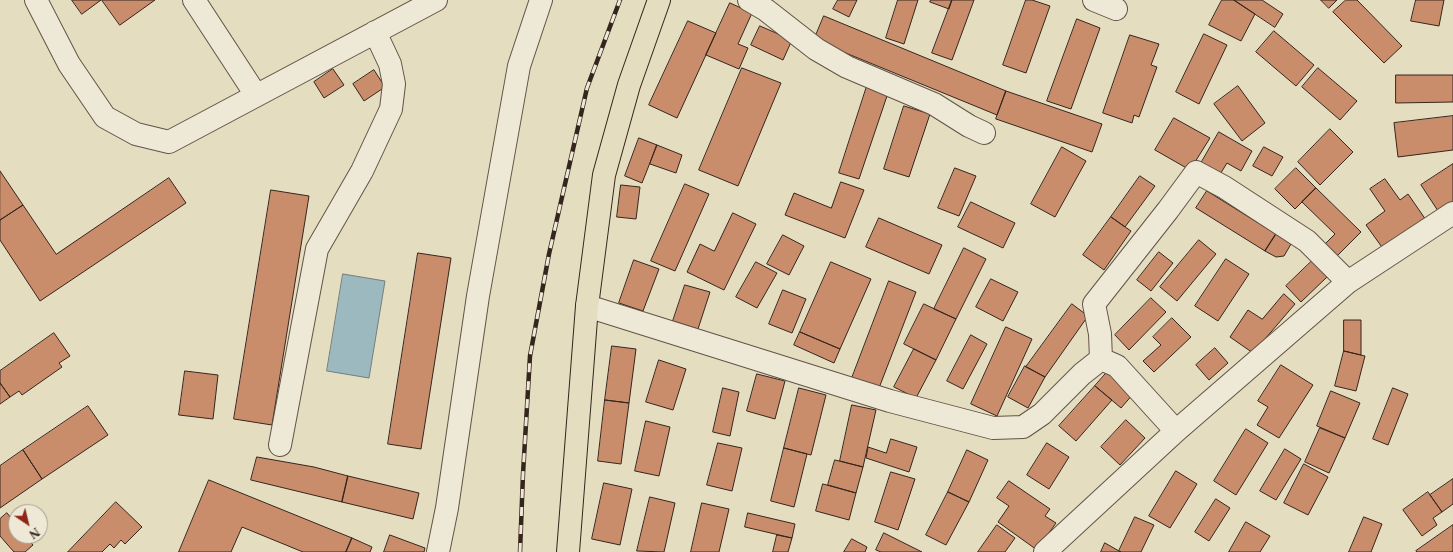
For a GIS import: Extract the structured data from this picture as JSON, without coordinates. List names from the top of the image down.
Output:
{
  "north": "bottom right"
}
